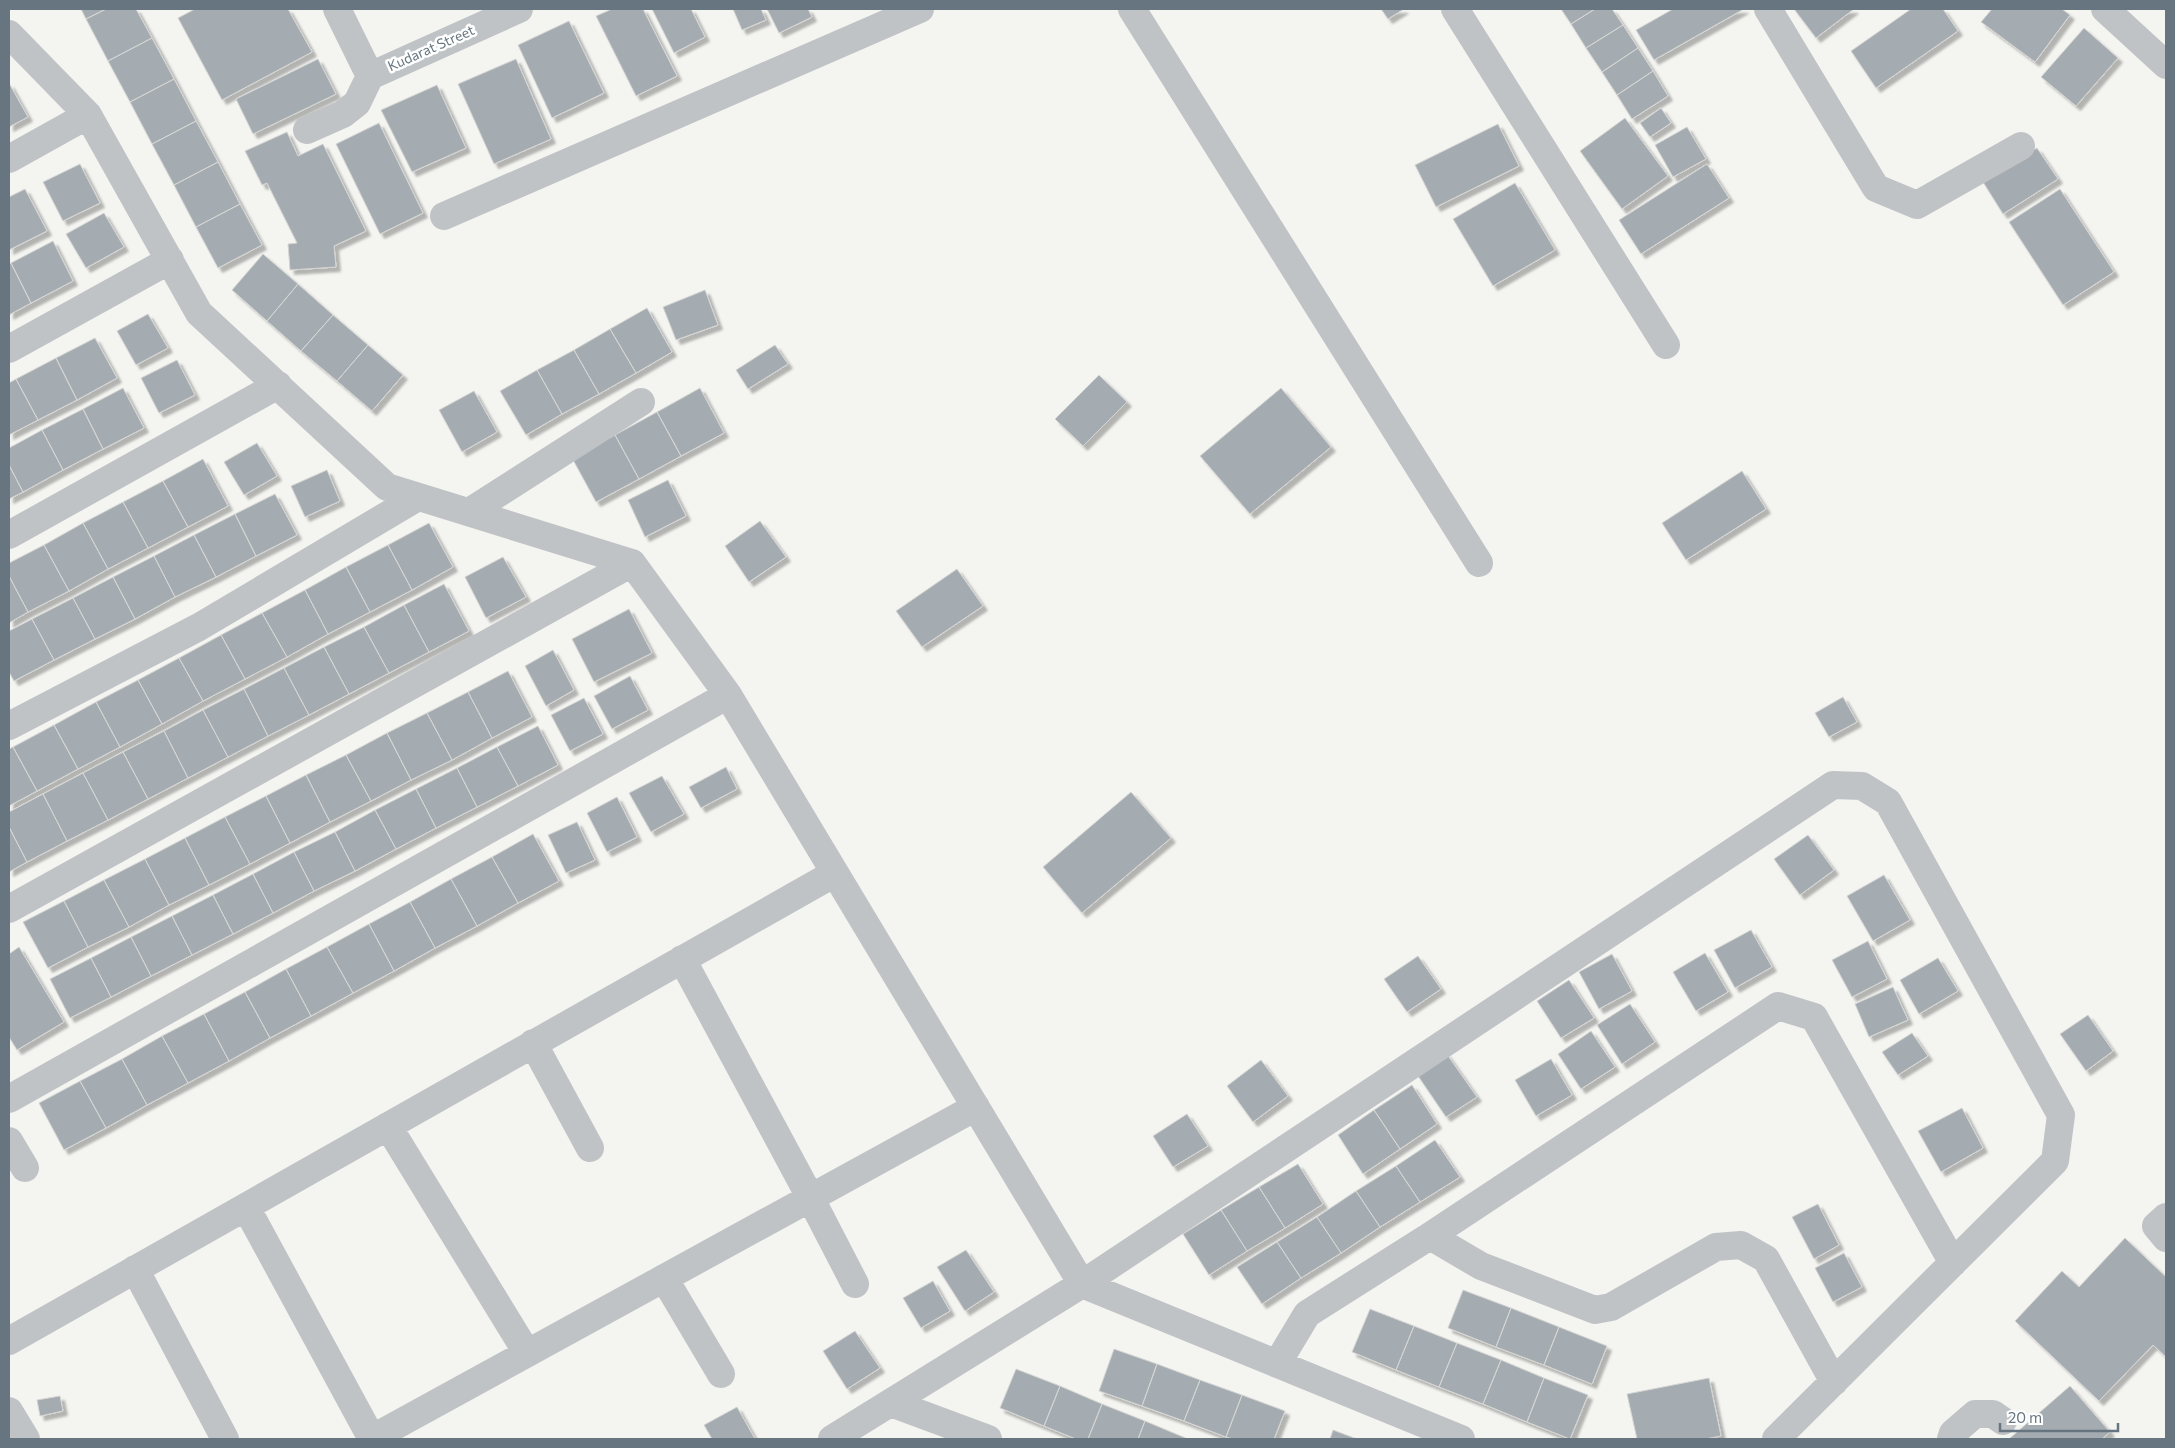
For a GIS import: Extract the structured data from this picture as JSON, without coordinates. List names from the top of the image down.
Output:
{
  "streets": {
    "street": ["Kudarat Street"]
  },
  "scale_bar": "20 m"
}
